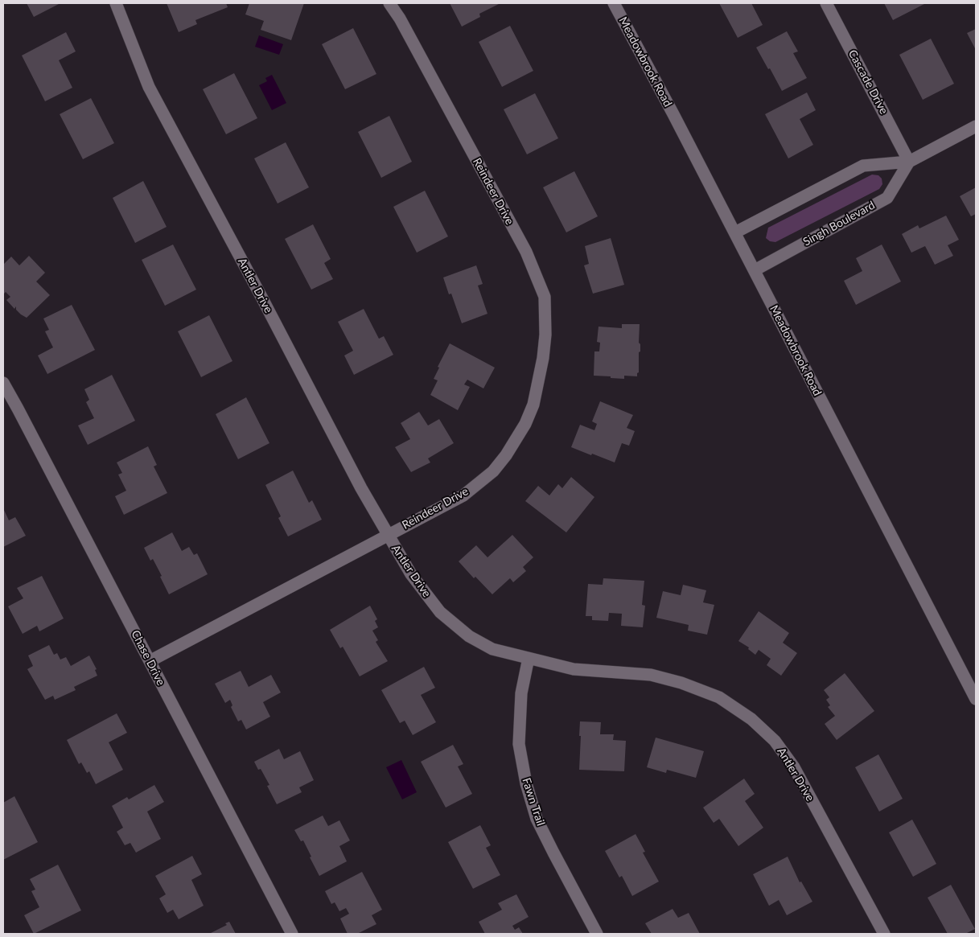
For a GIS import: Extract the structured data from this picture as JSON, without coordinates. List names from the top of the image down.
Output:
{
  "streets": {
    "street": [
      "Meadowbrook Road",
      "Cascade Drive",
      "Reindeer Drive",
      "Singh Boulevard",
      "Antler Drive",
      "Chase Drive",
      "Fawn Trail"
    ]
  },
  "crossings": [
    ["Meadowbrook Road", "Singh Boulevard"],
    ["Cascade Drive", "Singh Boulevard"],
    ["Reindeer Drive", "Antler Drive"],
    ["Reindeer Drive", "Chase Drive"],
    ["Antler Drive", "Fawn Trail"]
  ]
}
